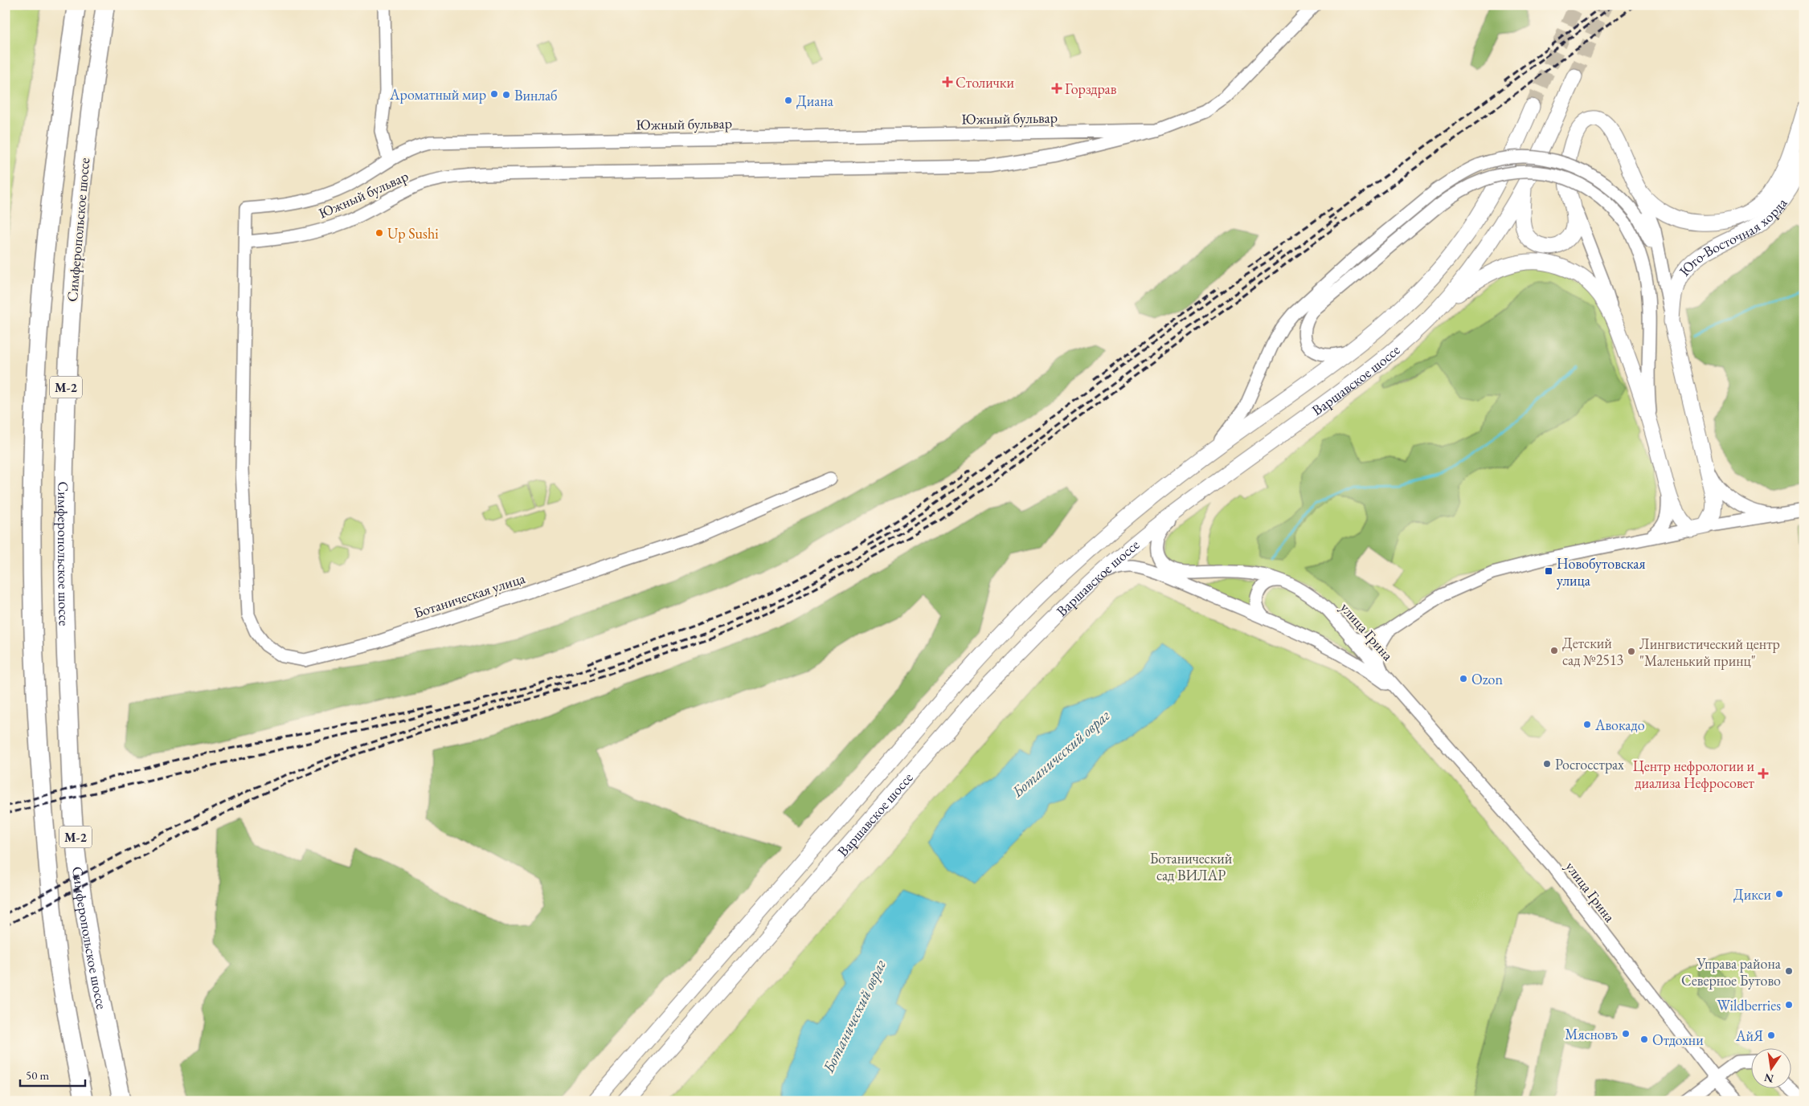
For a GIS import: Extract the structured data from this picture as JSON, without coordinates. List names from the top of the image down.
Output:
{
  "streets": {
    "highway": ["Симферопольское шоссе", "М-2"],
    "main road": ["Юго-Восточная хорда", "Варшавское шоссе"],
    "street": ["Южный бульвар", "Ботаническая улица", "улица Грина"]
  },
  "crossings": [
    ["Южный бульвар", "Ботаническая улица"],
    ["Юго-Восточная хорда", "Варшавское шоссе"],
    ["Варшавское шоссе", "улица Грина"]
  ],
  "water": ["Ботанический овраг"],
  "parks": ["Ботанический сад ВИЛАР"],
  "places": {
    "health": ["Столички", "Горздрав", "Центр нефрологии и диализа Нефросовет"],
    "other": [
      "Ароматный мир",
      "Винлаб",
      "Диана",
      "Up Sushi",
      "Детский сад №2513",
      "Лингвистический центр \"Маленький принц\"",
      "Ozon",
      "Авокадо",
      "Росгосстрах",
      "Дикси",
      "Управа района Северное Бутово",
      "Wildberries",
      "Мясновъ",
      "АйЯ",
      "Отдохни"
    ],
    "transit": ["Новобутовская улица"]
  },
  "scale_bar": "50 m",
  "north": "bottom"
}
